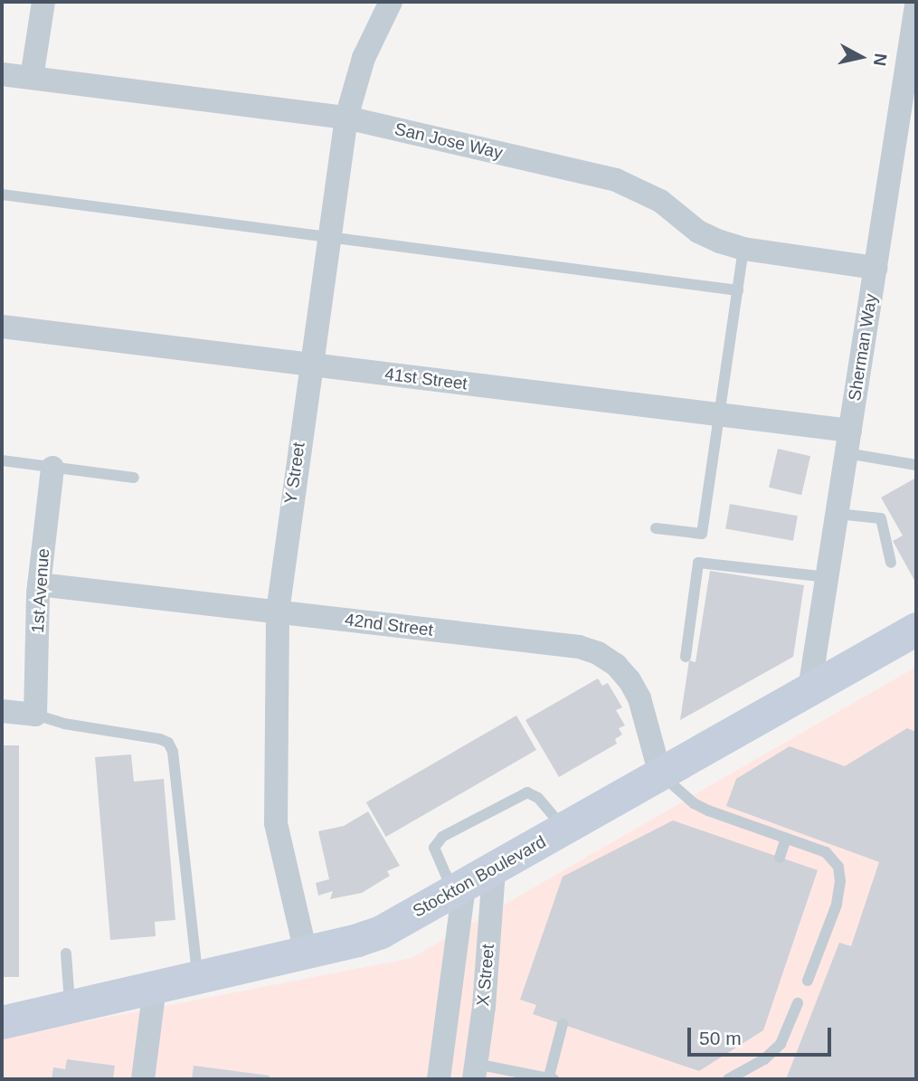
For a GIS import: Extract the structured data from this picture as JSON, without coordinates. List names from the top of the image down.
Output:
{
  "streets": {
    "main road": ["Stockton Boulevard"],
    "street": [
      "San Jose Way",
      "Sherman Way",
      "41st Street",
      "Y Street",
      "1st Avenue",
      "42nd Street",
      "X Street"
    ]
  },
  "crossings": [
    ["San Jose Way", "Sherman Way"],
    ["San Jose Way", "Y Street"],
    ["Sherman Way", "41st Street"],
    ["Sherman Way", "Stockton Boulevard"],
    ["41st Street", "Y Street"],
    ["Y Street", "42nd Street"],
    ["Y Street", "Stockton Boulevard"],
    ["1st Avenue", "42nd Street"],
    ["42nd Street", "Stockton Boulevard"],
    ["Stockton Boulevard", "X Street"]
  ],
  "scale_bar": "50 m",
  "north": "right"
}
